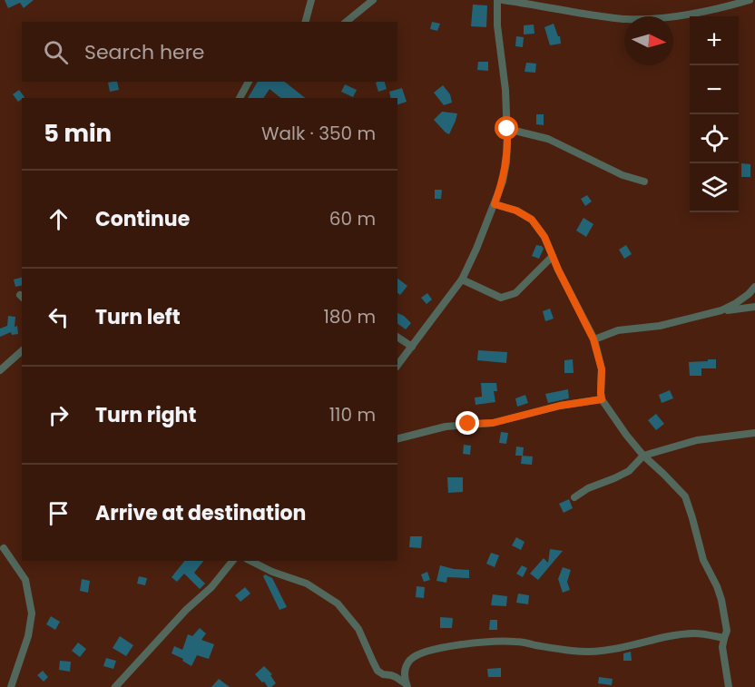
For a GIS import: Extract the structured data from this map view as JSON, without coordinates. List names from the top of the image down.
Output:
{
  "north": "right",
  "page": {
    "map_buttons": ["+", "−"],
    "search": "Search here",
    "heading": ["5 min", "Walk · 350 m"],
    "list": [
      ["Continue", "60 m"],
      ["Turn left", "180 m"],
      ["Turn right", "110 m"],
      "Arrive at destination"
    ]
  }
}
